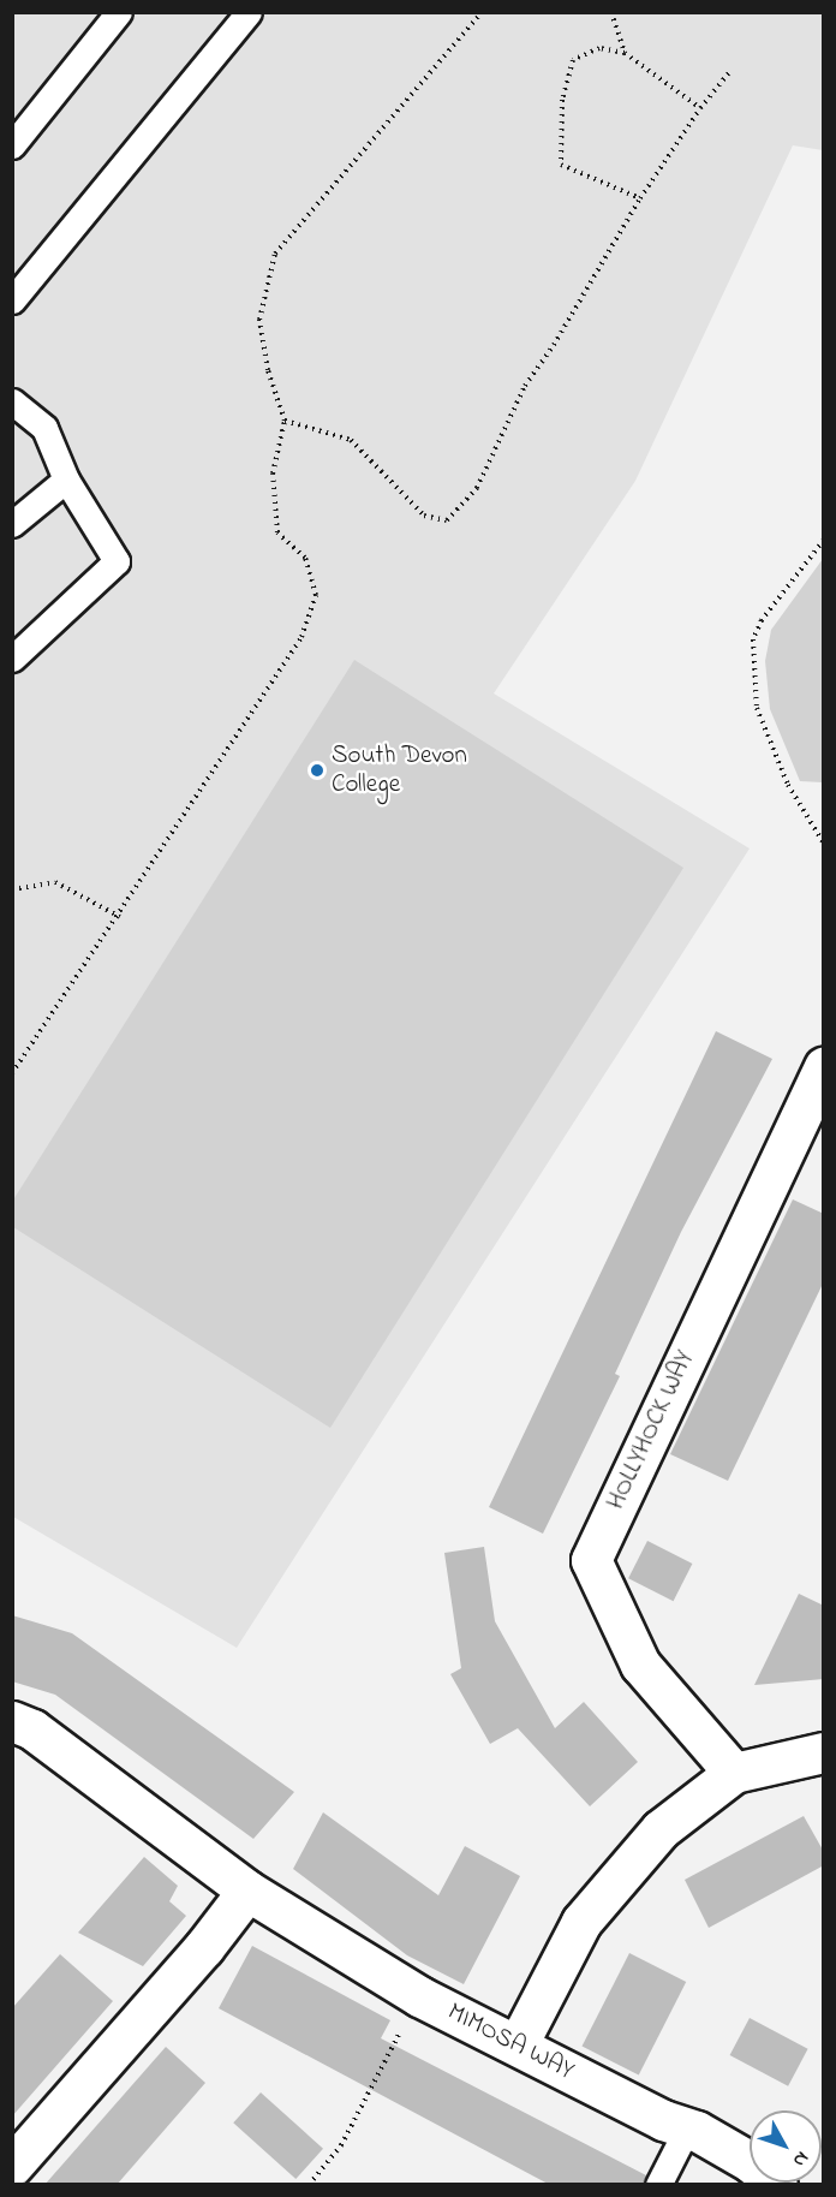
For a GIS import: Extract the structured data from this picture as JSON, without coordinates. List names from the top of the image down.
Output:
{
  "streets": {
    "street": ["HOLLYHOCK WAY", "MIMOSA WAY"]
  },
  "places": ["South Devon College"],
  "north": "bottom right"
}
